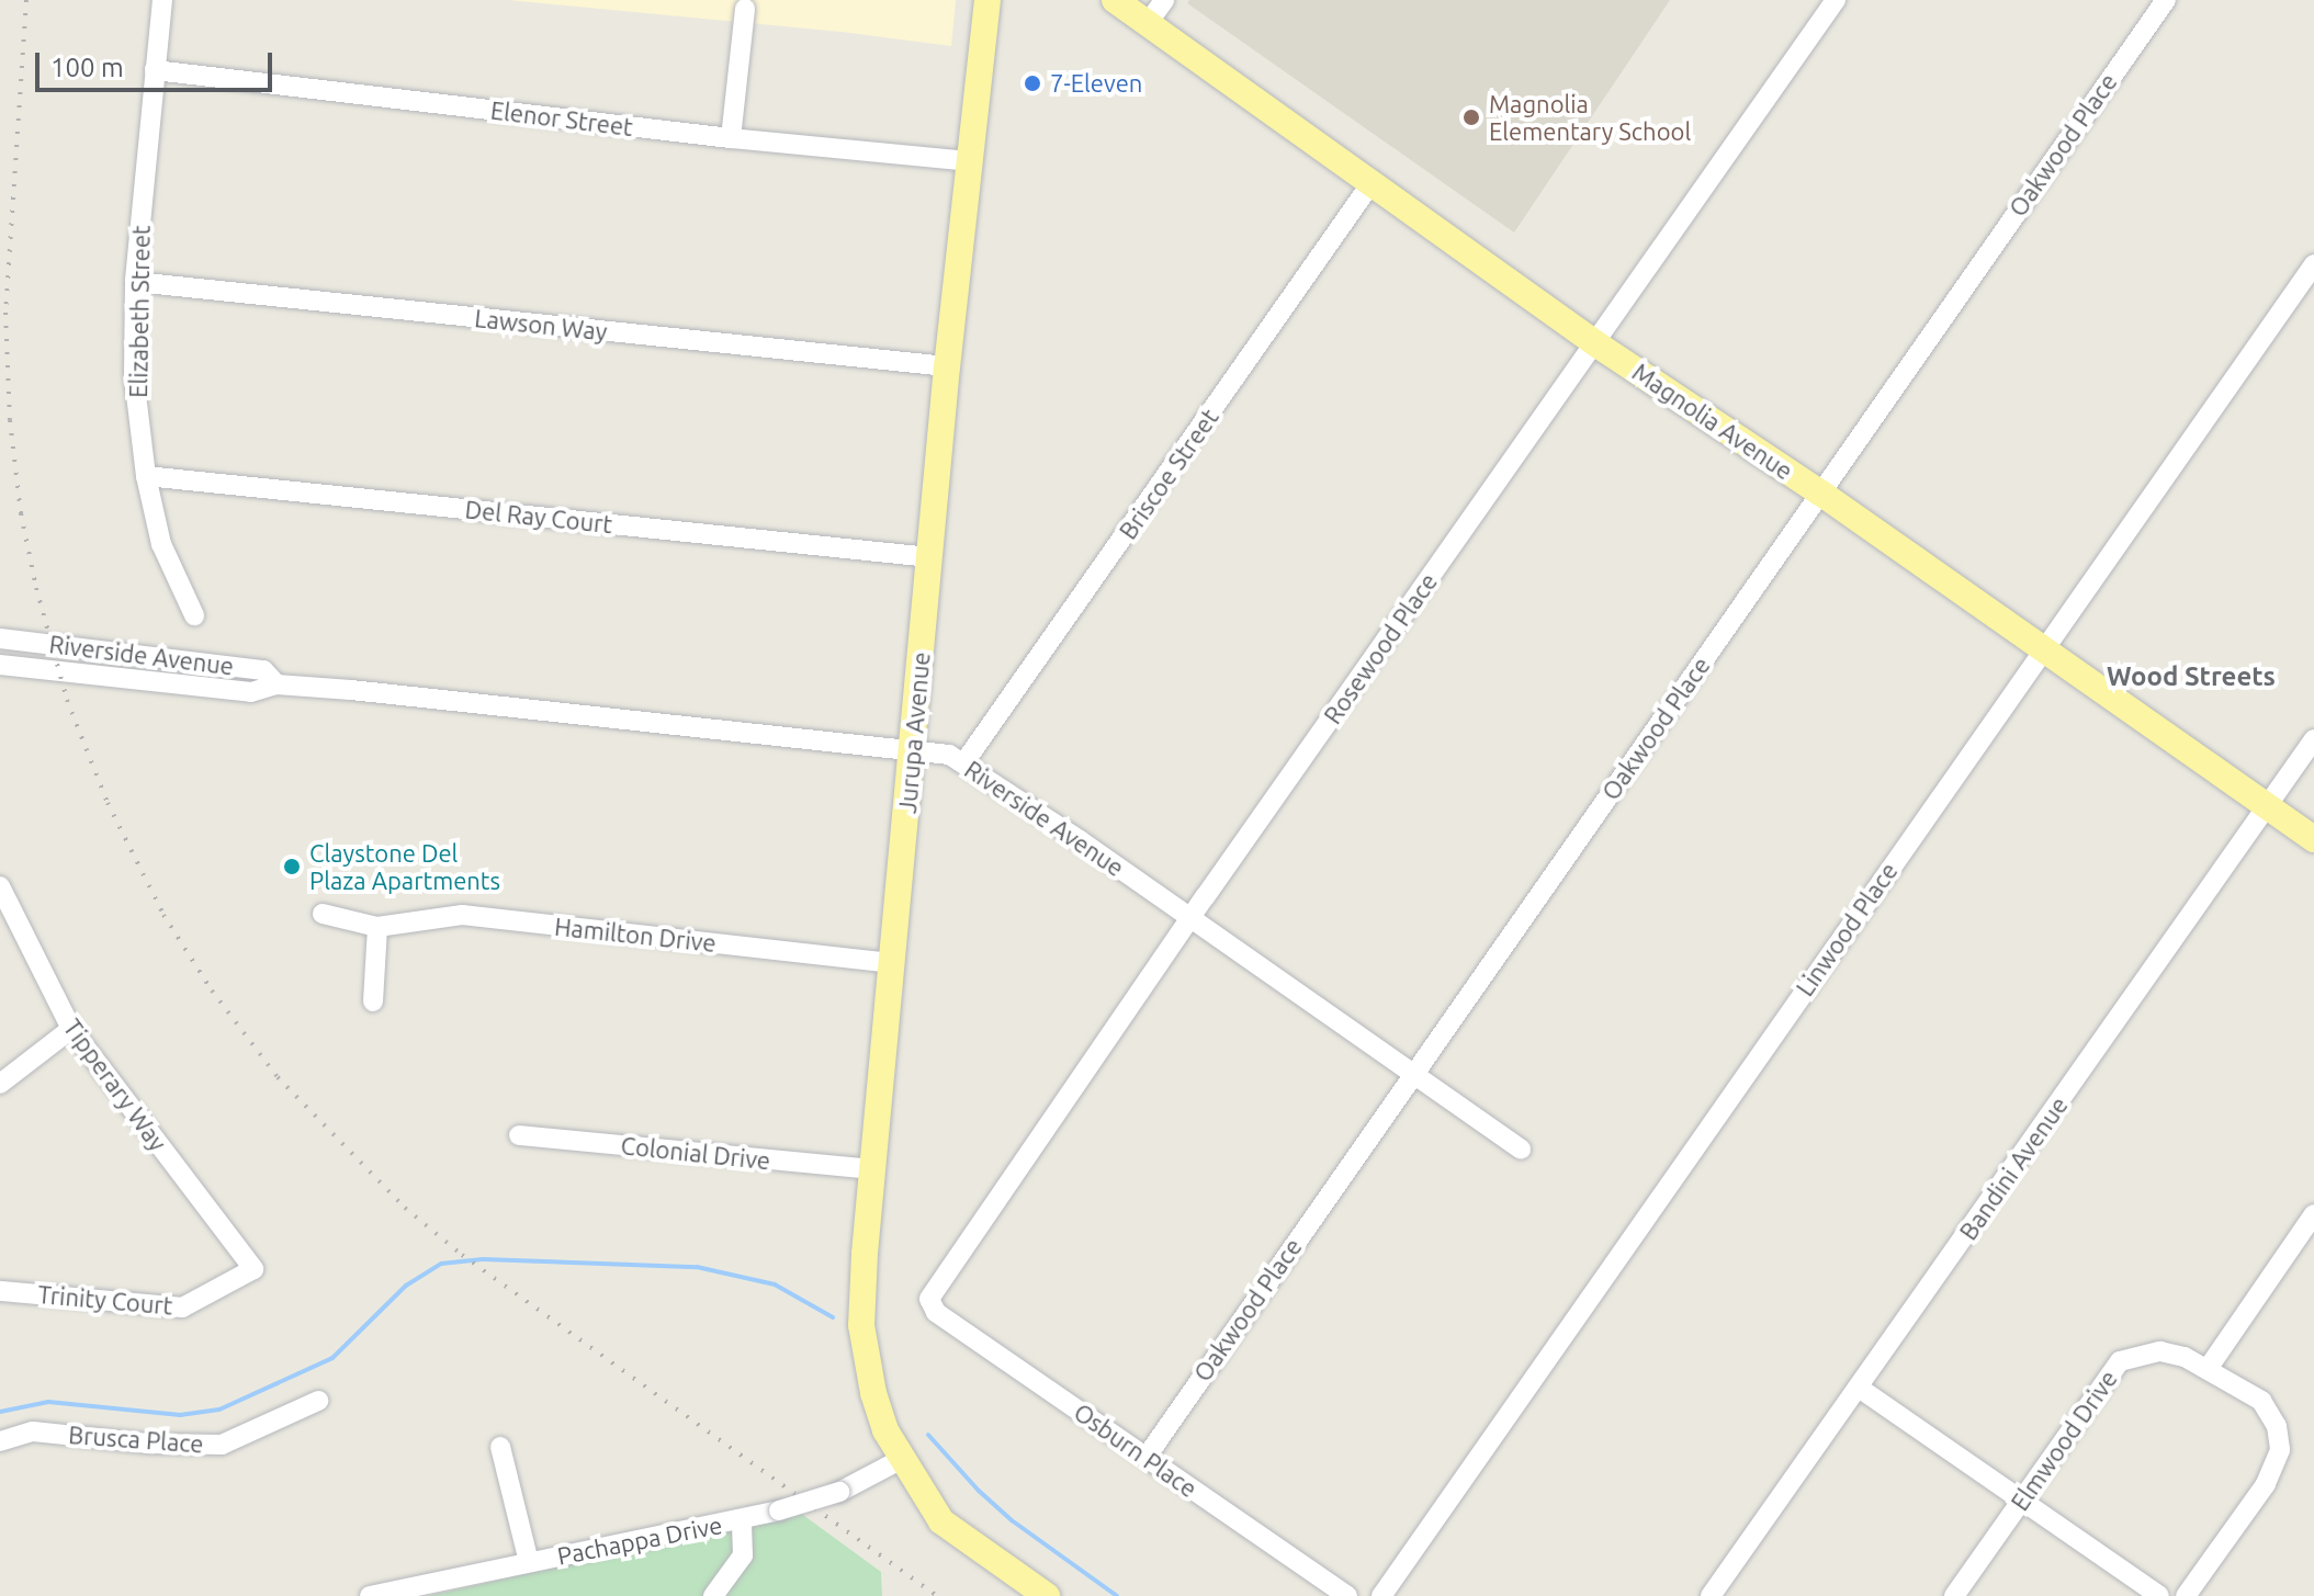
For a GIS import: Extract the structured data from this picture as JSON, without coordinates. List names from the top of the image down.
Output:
{
  "streets": {
    "main road": ["Magnolia Avenue", "Jurupa Avenue"],
    "street": [
      "Elenor Street",
      "Oakwood Place",
      "Elizabeth Street",
      "Lawson Way",
      "Briscoe Street",
      "Del Ray Court",
      "Rosewood Place",
      "Riverside Avenue",
      "Linwood Place",
      "Hamilton Drive",
      "Tipperary Way",
      "Colonial Drive",
      "Bandini Avenue",
      "Trinity Court",
      "Brusca Place",
      "Elmwood Drive",
      "Osburn Place",
      "Pachappa Drive"
    ]
  },
  "crossings": [
    ["Elenor Street", "Elizabeth Street"],
    ["Elenor Street", "Jurupa Avenue"],
    ["Oakwood Place", "Magnolia Avenue"],
    ["Oakwood Place", "Riverside Avenue"],
    ["Oakwood Place", "Osburn Place"],
    ["Elizabeth Street", "Lawson Way"],
    ["Elizabeth Street", "Del Ray Court"],
    ["Lawson Way", "Jurupa Avenue"],
    ["Magnolia Avenue", "Briscoe Street"],
    ["Magnolia Avenue", "Rosewood Place"],
    ["Magnolia Avenue", "Linwood Place"],
    ["Magnolia Avenue", "Bandini Avenue"],
    ["Briscoe Street", "Riverside Avenue"],
    ["Del Ray Court", "Jurupa Avenue"],
    ["Rosewood Place", "Riverside Avenue"],
    ["Rosewood Place", "Osburn Place"],
    ["Riverside Avenue", "Jurupa Avenue"],
    ["Jurupa Avenue", "Hamilton Drive"],
    ["Jurupa Avenue", "Colonial Drive"],
    ["Jurupa Avenue", "Pachappa Drive"],
    ["Tipperary Way", "Trinity Court"]
  ],
  "districts": ["Wood Streets"],
  "places": ["7-Eleven", "Magnolia Elementary School", "Claystone Del Plaza Apartments"],
  "scale_bar": "100 m"
}
